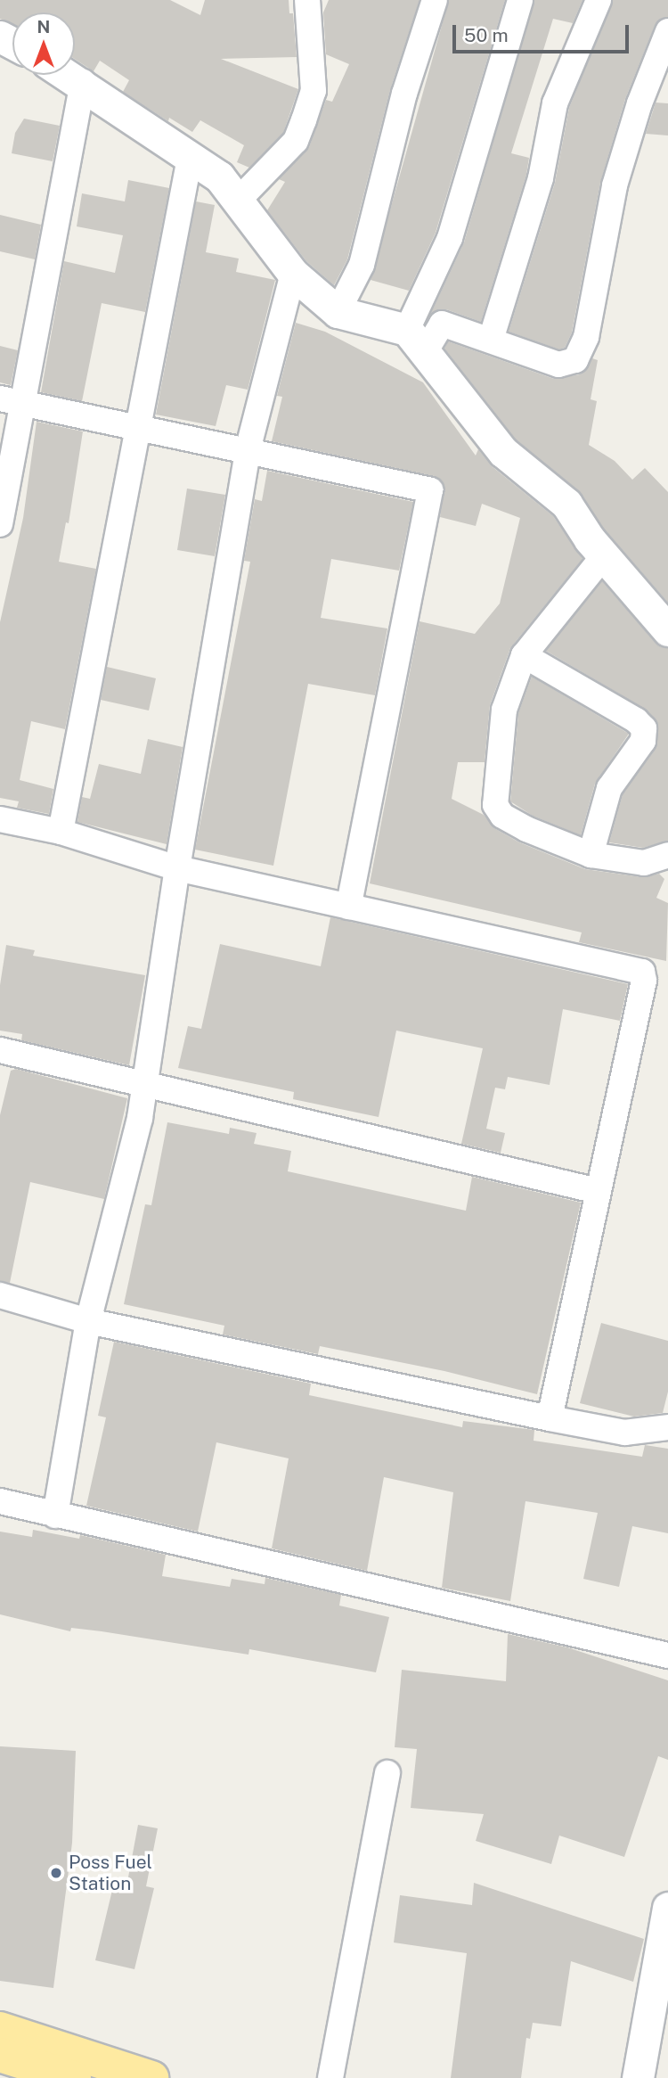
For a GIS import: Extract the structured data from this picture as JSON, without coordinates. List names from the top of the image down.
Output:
{
  "places": ["Poss Fuel Station"],
  "scale_bar": "50 m",
  "north": "top"
}
